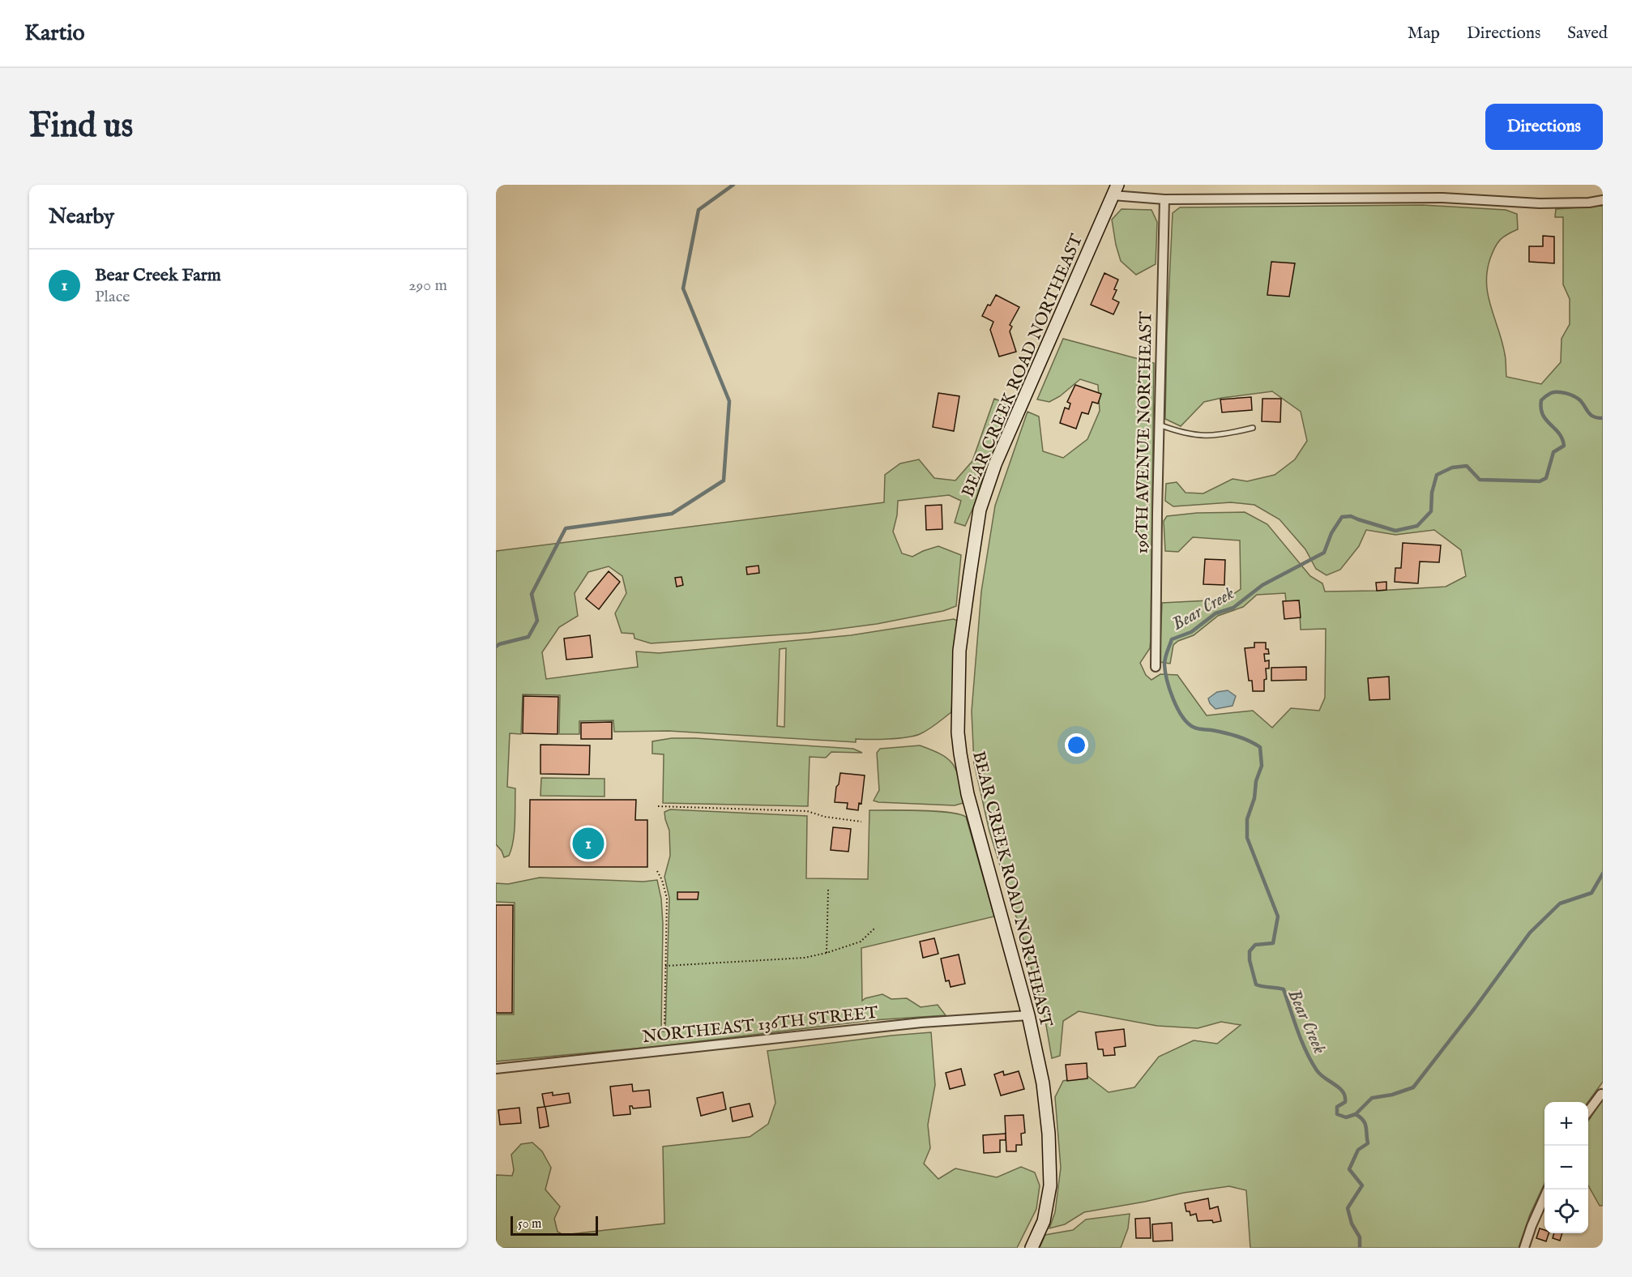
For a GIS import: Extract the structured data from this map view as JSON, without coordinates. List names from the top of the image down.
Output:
{
  "streets": {
    "street": ["BEAR CREEK ROAD NORTHEAST", "196TH AVENUE NORTHEAST", "NORTHEAST 136TH STREET"]
  },
  "crossings": [
    ["BEAR CREEK ROAD NORTHEAST", "NORTHEAST 136TH STREET"]
  ],
  "water": ["Bear Creek"],
  "scale_bar": "50 m",
  "page": {
    "header": "Kartio",
    "nav": ["Map", "Directions", "Saved"],
    "buttons": "Directions",
    "title": "Find us",
    "heading": "Nearby",
    "list": [
      {
        "mark": "1",
        "name": "Bear Creek Farm",
        "note": "Place",
        "value": "290 m"
      }
    ],
    "pins": "1",
    "map_buttons": ["+", "−"],
    "scale": "50 m"
  }
}
